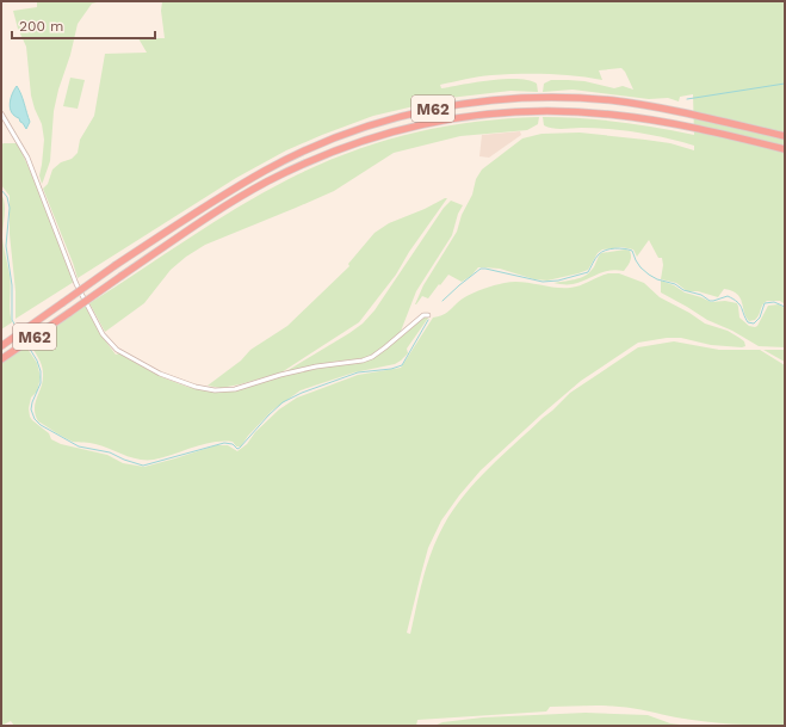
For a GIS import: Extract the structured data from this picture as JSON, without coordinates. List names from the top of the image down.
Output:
{
  "streets": {
    "highway": ["M62"]
  },
  "scale_bar": "200 m"
}
